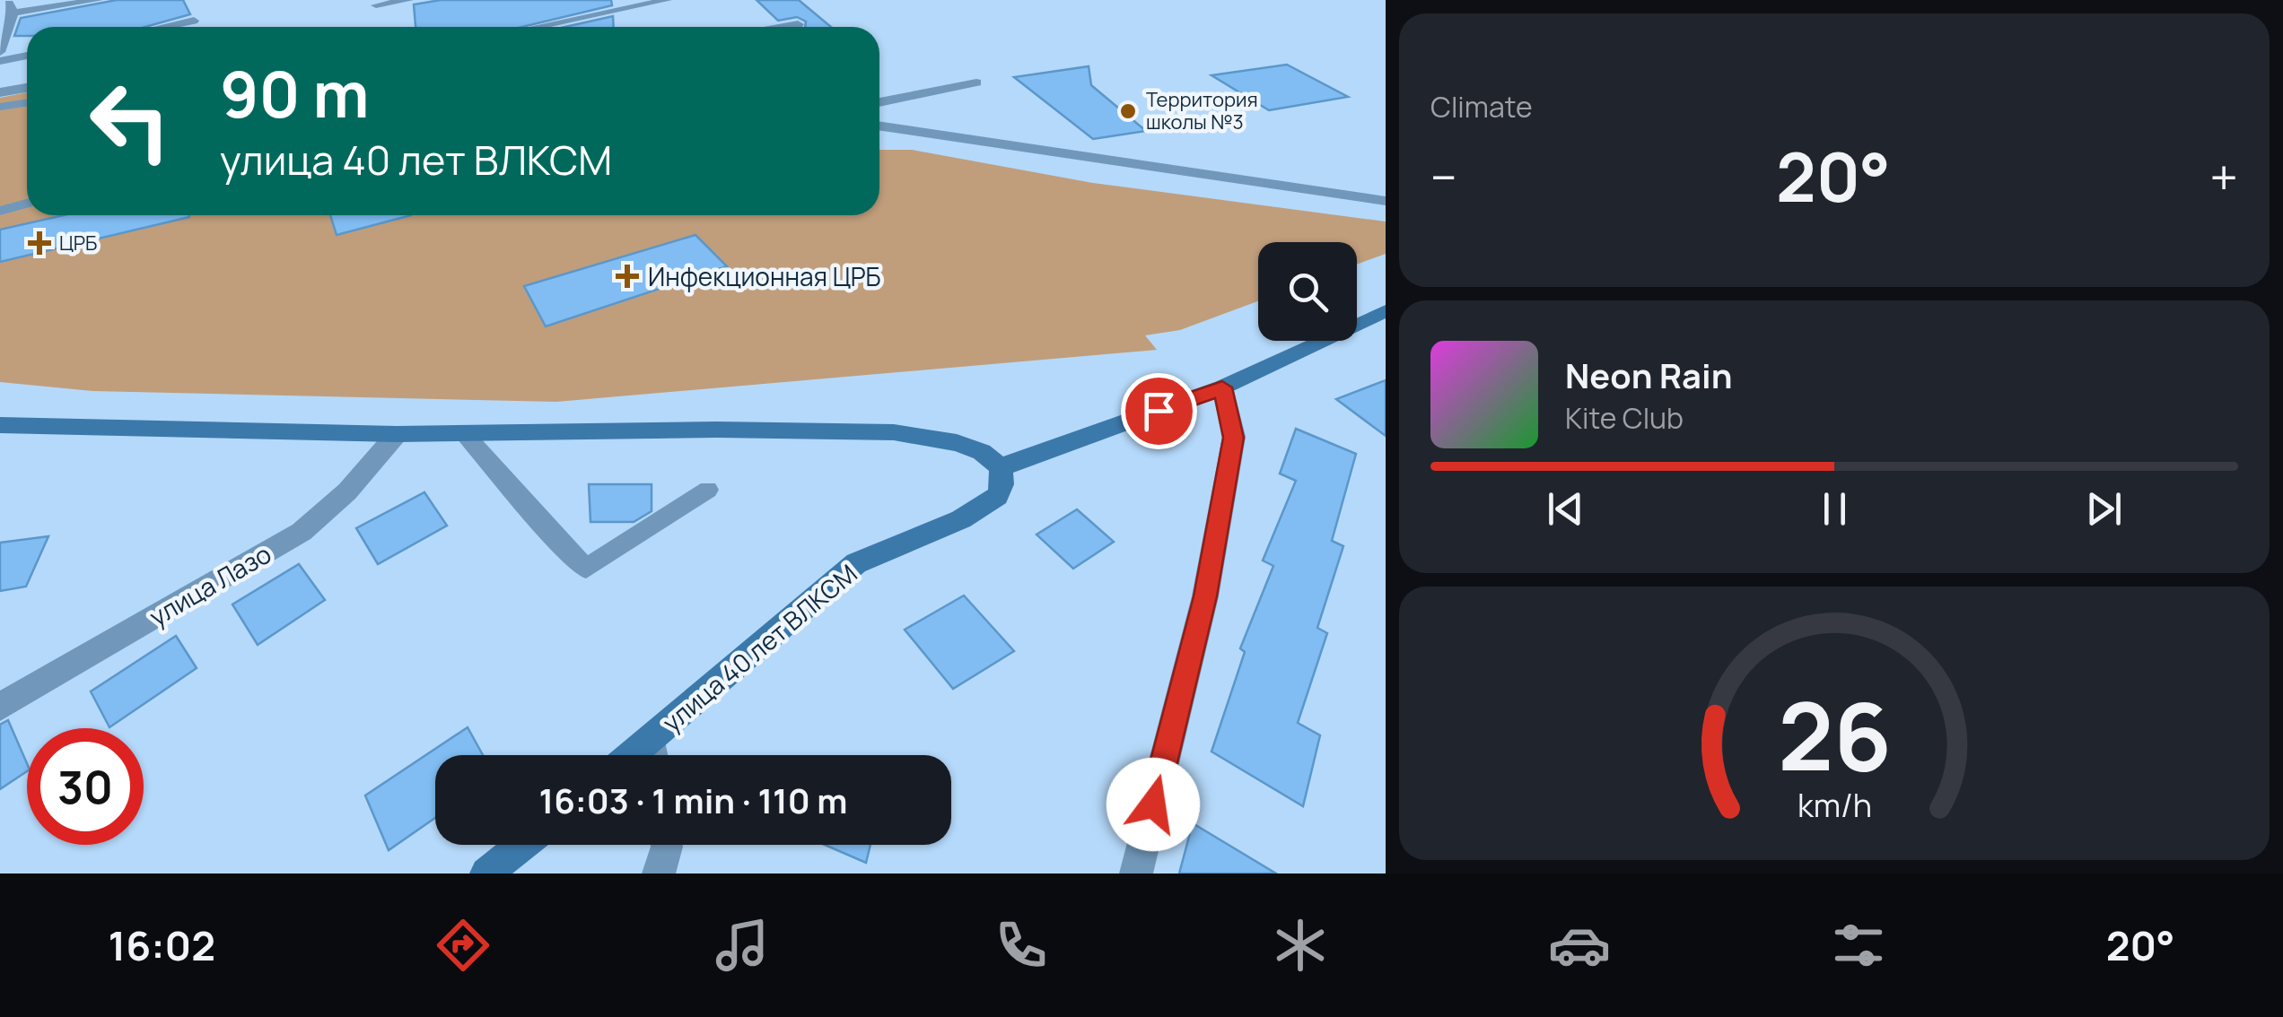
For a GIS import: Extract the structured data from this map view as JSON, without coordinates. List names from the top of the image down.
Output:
{
  "streets": {
    "street": ["улица Лазо", "улица 40 лет ВЛКСМ"]
  },
  "places": {
    "other": ["Территория школы №3"],
    "health": ["ЦРБ", "Инфекционная ЦРБ"]
  },
  "page": {
    "tile": "Climate",
    "turn": ["90 m", "улица 40 лет ВЛКСМ"],
    "heat": ["−", "20°", "+"],
    "song": ["Neon Rain", "Kite Club"],
    "limit": "30",
    "trip": "16:03 · 1 min · 110 m",
    "tabs": ["16:02", "20°"],
    "gauge": ["26", "km/h"]
  }
}
